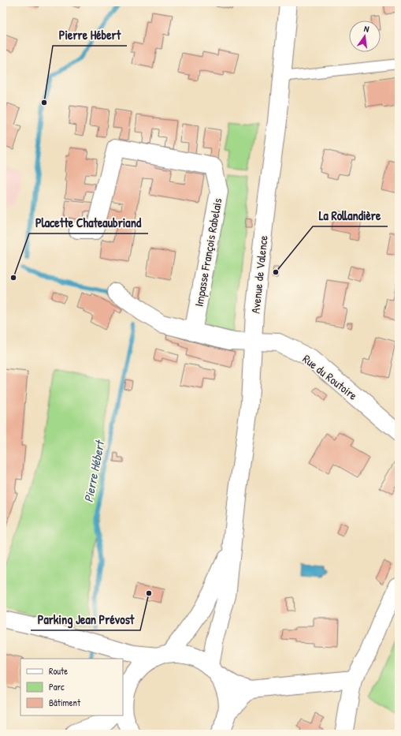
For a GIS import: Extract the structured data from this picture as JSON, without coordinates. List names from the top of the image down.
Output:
{
  "streets": {
    "street": ["Impasse François Rabelais", "Avenue de Valence", "Rue du Routoire"]
  },
  "crossings": [
    ["Impasse François Rabelais", "Rue du Routoire"],
    ["Avenue de Valence", "Rue du Routoire"]
  ],
  "water": ["Pierre Hébert"],
  "places": [
    "Pierre Hébert",
    "La Rollandière",
    "Placette Chateaubriand",
    "Parking Jean Prévost"
  ],
  "legend": ["Route", "Parc", "Bâtiment"],
  "north": "top"
}
